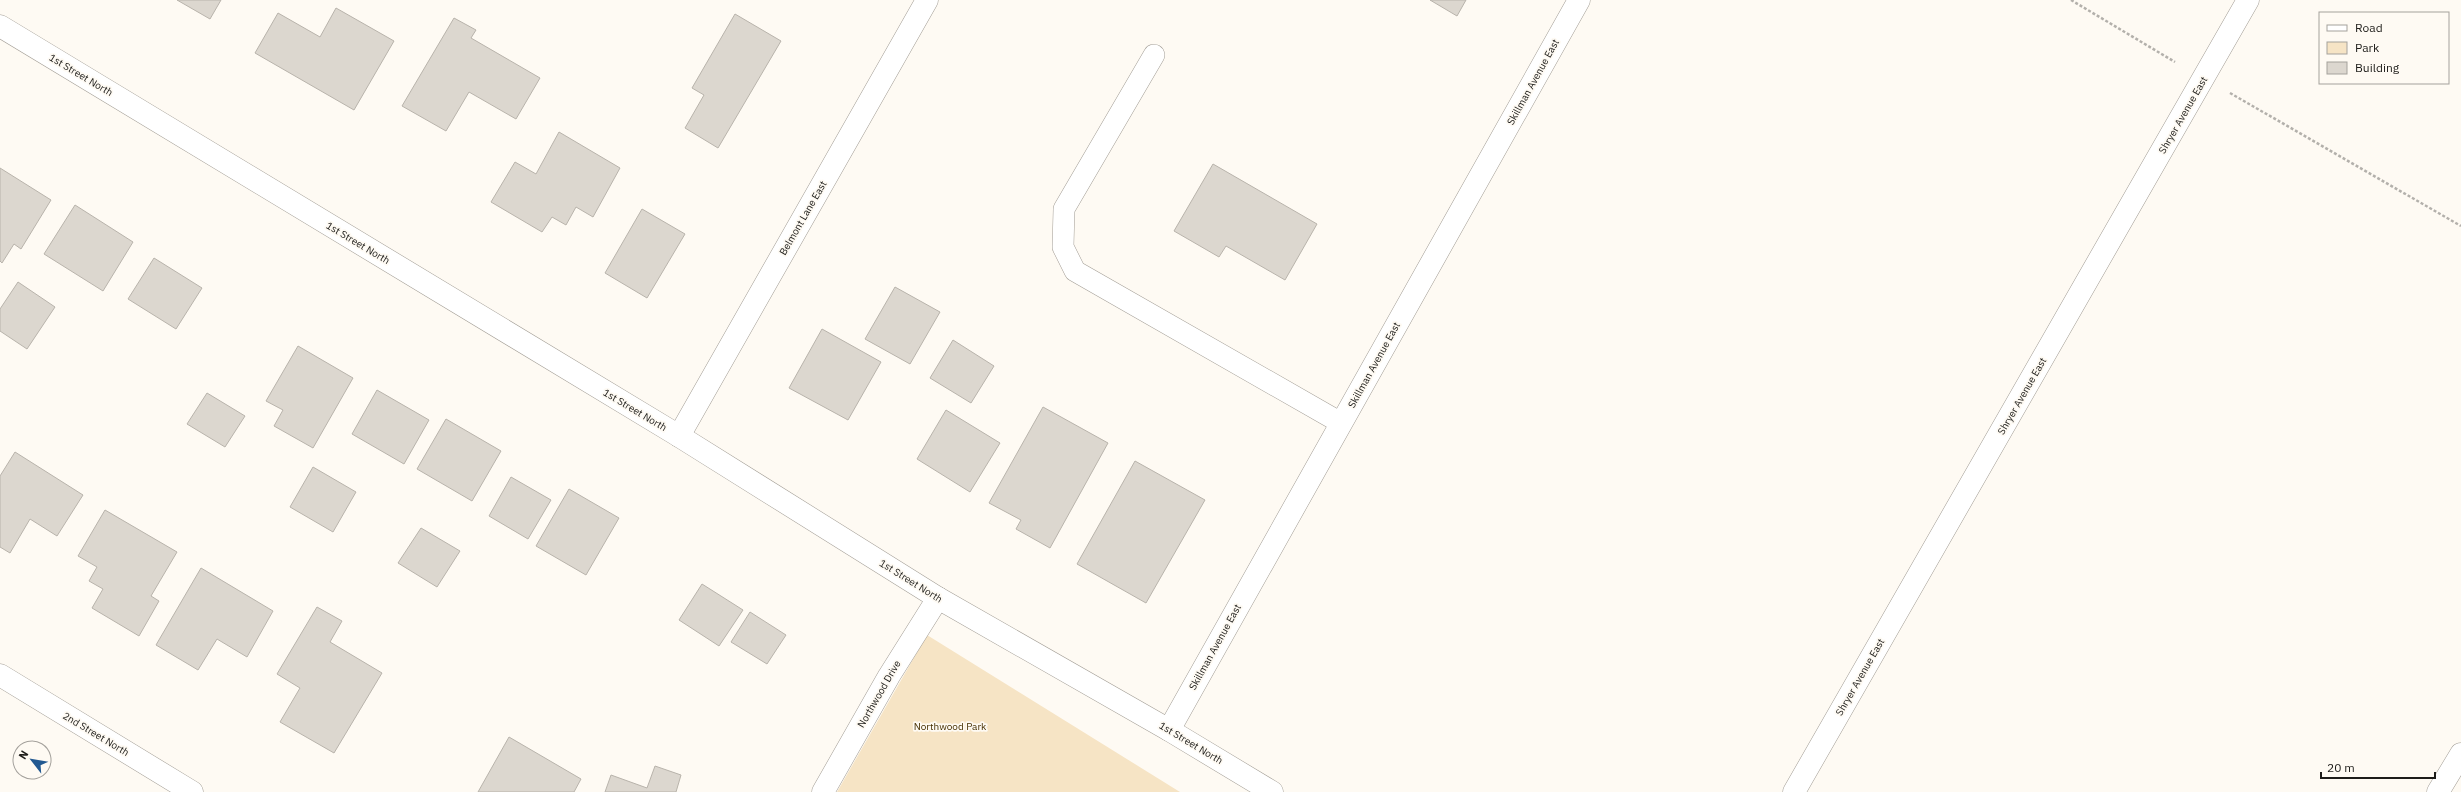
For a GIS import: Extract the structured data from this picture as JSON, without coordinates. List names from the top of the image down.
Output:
{
  "streets": {
    "street": [
      "1st Street North",
      "Skillman Avenue East",
      "Shryer Avenue East",
      "Belmont Lane East",
      "Northwood Drive",
      "2nd Street North"
    ]
  },
  "crossings": [
    ["1st Street North", "Skillman Avenue East"],
    ["1st Street North", "Belmont Lane East"],
    ["1st Street North", "Northwood Drive"]
  ],
  "parks": ["Northwood Park"],
  "legend": ["Road", "Park", "Building"],
  "scale_bar": "20 m",
  "north": "top left"
}
